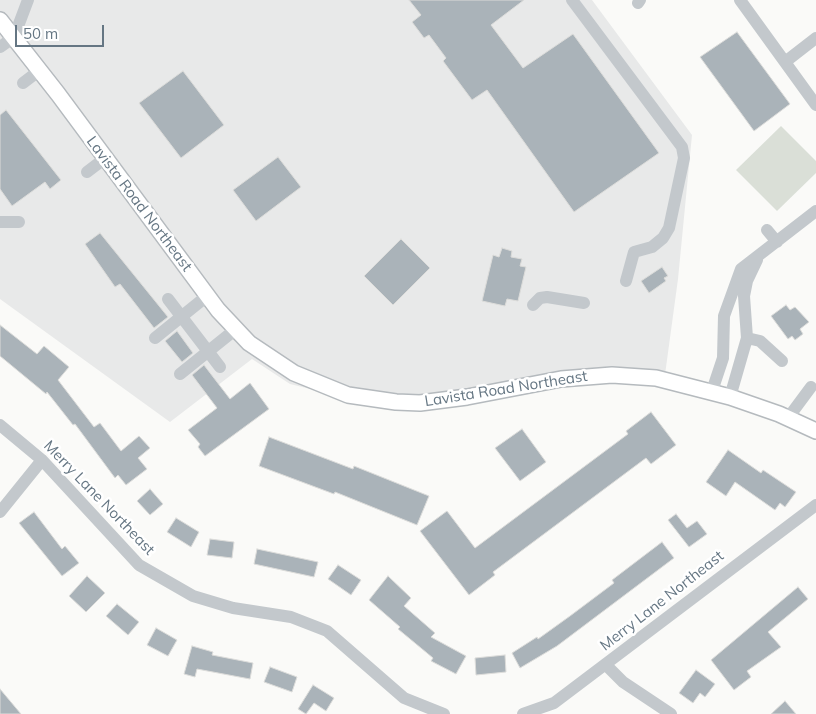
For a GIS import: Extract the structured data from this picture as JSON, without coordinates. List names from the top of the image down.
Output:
{
  "streets": {
    "main road": ["Lavista Road Northeast"],
    "street": ["Merry Lane Northeast"]
  },
  "scale_bar": "50 m"
}
